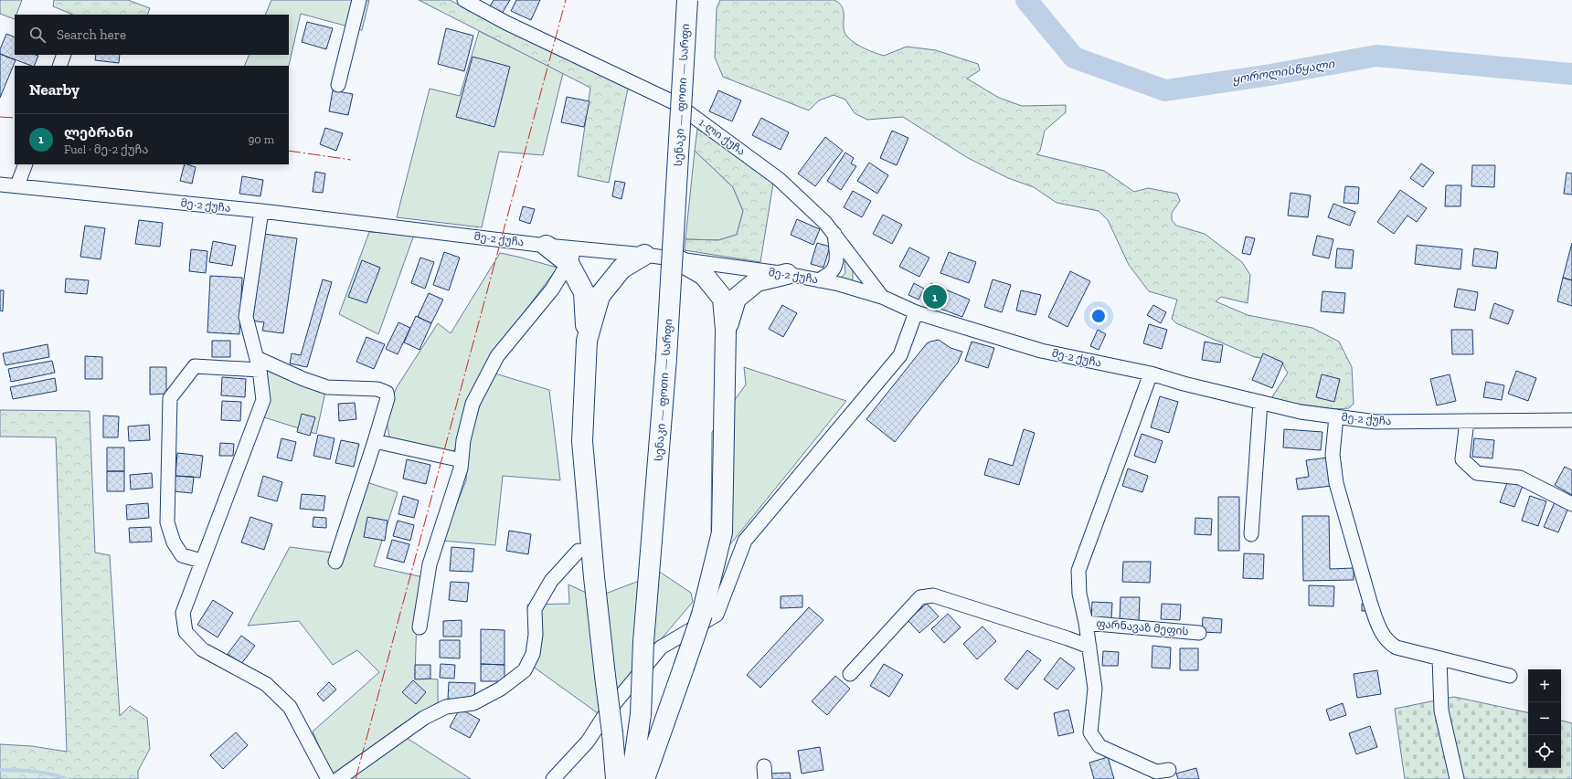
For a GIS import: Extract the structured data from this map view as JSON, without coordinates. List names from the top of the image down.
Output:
{
  "streets": {
    "highway": ["სენაკი — ფოთი — სარფი"],
    "street": ["1-ლი ქუჩა", "მე-2 ქუჩა", "ფარნავაზ მეფის"]
  },
  "crossings": [
    ["1-ლი ქუჩა", "მე-2 ქუჩა"]
  ],
  "water": ["ყოროლისწყალი"],
  "page": {
    "search": "Search here",
    "heading": "Nearby",
    "list": [
      {
        "mark": "1",
        "name": "ლებრანი",
        "note": "Fuel · მე-2 ქუჩა",
        "value": "90 m"
      }
    ],
    "pins": "1",
    "map_buttons": ["+", "−"]
  }
}
